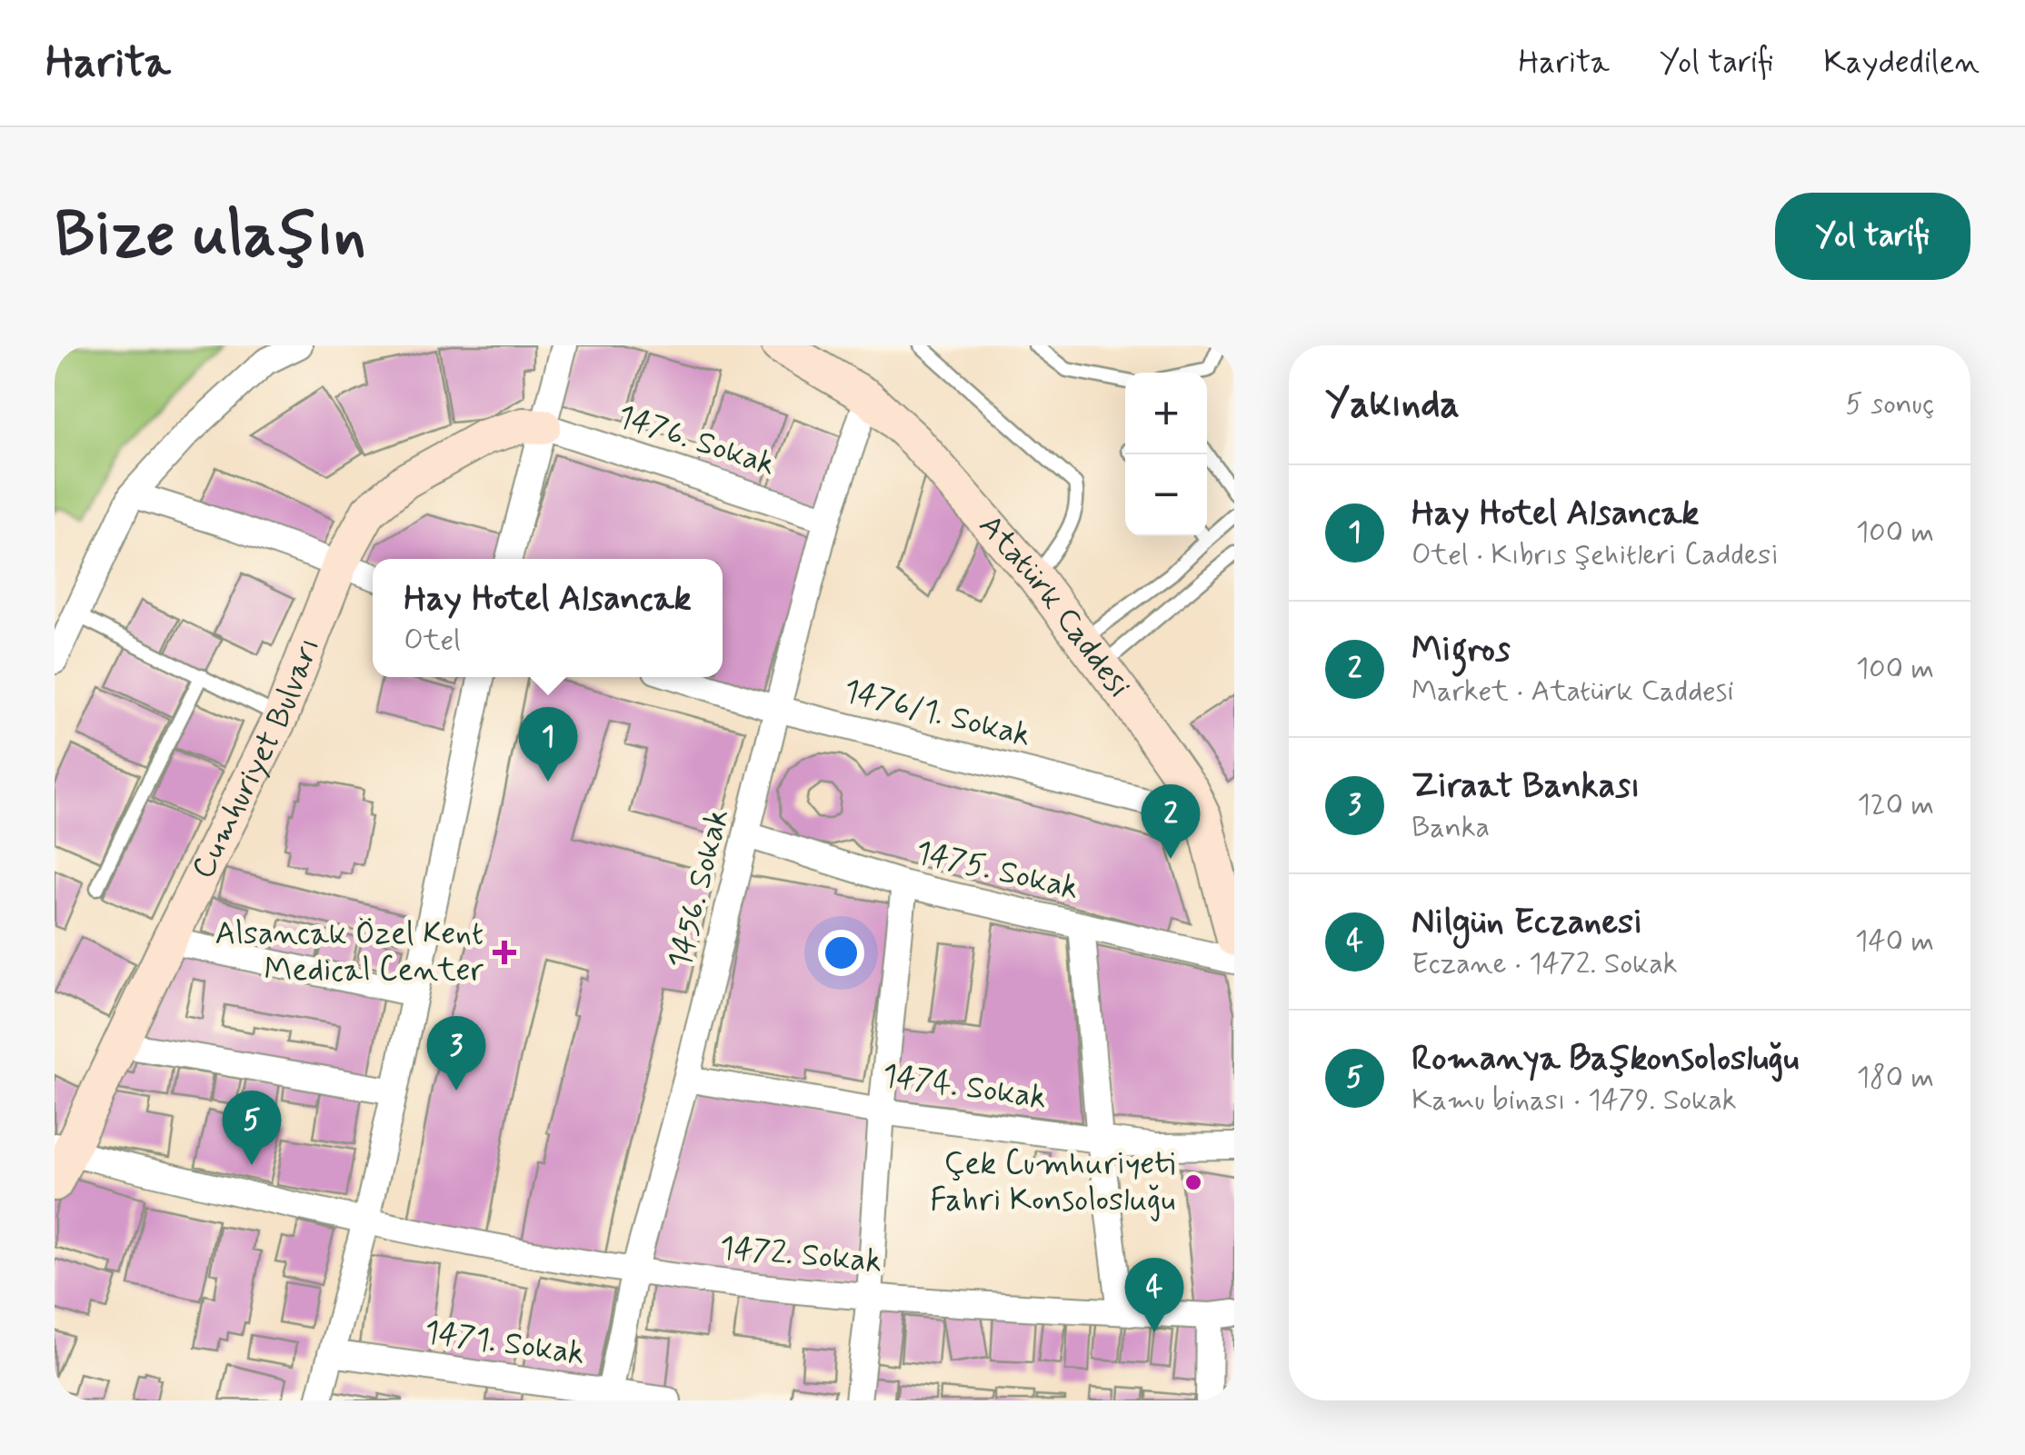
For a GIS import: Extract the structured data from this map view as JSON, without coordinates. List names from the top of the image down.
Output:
{
  "streets": {
    "street": [
      "1476. Sokak",
      "Atatürk Caddesi",
      "1476/1. Sokak",
      "Cumhuriyet Bulvarı",
      "1475. Sokak",
      "1456. Sokak",
      "1474. Sokak",
      "1472. Sokak",
      "1471. Sokak"
    ]
  },
  "crossings": [
    ["1476. Sokak", "Cumhuriyet Bulvarı"],
    ["1476. Sokak", "1456. Sokak"],
    ["Atatürk Caddesi", "1476/1. Sokak"],
    ["Atatürk Caddesi", "1456. Sokak"],
    ["1476/1. Sokak", "1456. Sokak"],
    ["Cumhuriyet Bulvarı", "1472. Sokak"],
    ["1475. Sokak", "1456. Sokak"],
    ["1456. Sokak", "1474. Sokak"],
    ["1456. Sokak", "1472. Sokak"],
    ["1456. Sokak", "1471. Sokak"]
  ],
  "places": {
    "health": ["Alsancak Özel Kent Medical Center"],
    "other": ["Çek Cumhuriyeti Fahri Konsolosluğu"]
  },
  "page": {
    "header": "Harita",
    "nav": ["Harita", "Yol tarifi", "Kaydedilen"],
    "buttons": "Yol tarifi",
    "title": "Bize ulaşın",
    "heading": ["Yakında", "5 sonuç"],
    "map_buttons": ["+", "−"],
    "list": [
      {
        "mark": "1",
        "name": "Hay Hotel Alsancak",
        "note": "Otel · Kıbrıs Şehitleri Caddesi",
        "value": "100 m"
      },
      {
        "mark": "2",
        "name": "Migros",
        "note": "Market · Atatürk Caddesi",
        "value": "100 m"
      },
      {
        "mark": "3",
        "name": "Ziraat Bankası",
        "note": "Banka",
        "value": "120 m"
      },
      {
        "mark": "4",
        "name": "Nilgün Eczanesi",
        "note": "Eczane · 1472. Sokak",
        "value": "140 m"
      },
      {
        "mark": "5",
        "name": "Romanya Başkonsolosluğu",
        "note": "Kamu binası · 1479. Sokak",
        "value": "180 m"
      }
    ],
    "popup": ["Hay Hotel Alsancak", "Otel"],
    "pins": [
      "1",
      "2",
      "3",
      "5",
      "4"
    ]
  }
}
